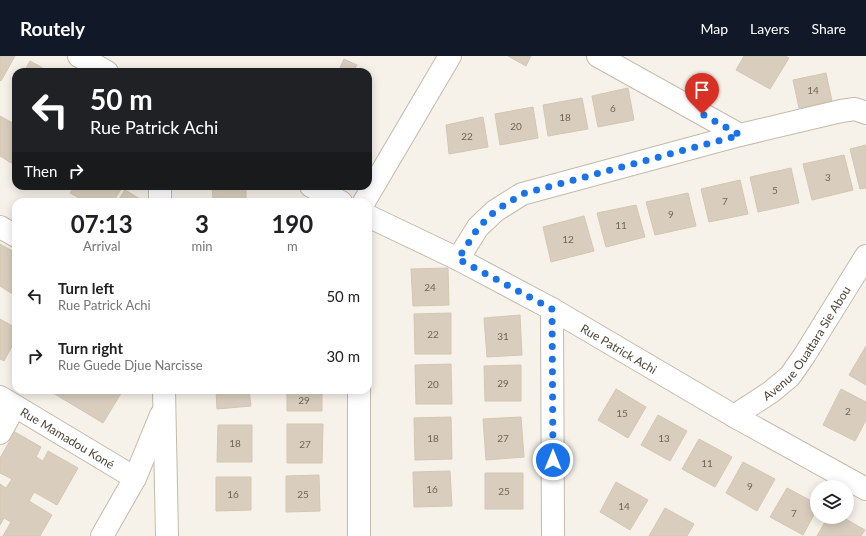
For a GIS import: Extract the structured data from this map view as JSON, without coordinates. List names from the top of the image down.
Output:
{
  "streets": {
    "street": ["Avenue Ouattara Sie Abou", "Rue Patrick Achi", "Rue Mamadou Koné"]
  },
  "crossings": [
    ["Avenue Ouattara Sie Abou", "Rue Patrick Achi"]
  ],
  "house_numbers": [
    "14",
    "6",
    "18",
    "20",
    "22",
    "3",
    "5",
    "7",
    "9",
    "11",
    "12",
    "24",
    "22",
    "31",
    "29",
    "20",
    "29",
    "2",
    "15",
    "18",
    "27",
    "13",
    "18",
    "27",
    "11",
    "9",
    "16",
    "25",
    "16",
    "25",
    "14",
    "7"
  ],
  "page": {
    "header": "Routely",
    "nav": ["Map", "Layers", "Share"],
    "turn": ["50 m", "Rue Patrick Achi"],
    "then": "Then",
    "eta": [
      "07:13",
      "Arrival",
      "3",
      "min",
      "190",
      "m"
    ],
    "list": [
      {
        "name": "Turn left",
        "note": "Rue Patrick Achi",
        "value": "50 m"
      },
      {
        "name": "Turn right",
        "note": "Rue Guede Djue Narcisse",
        "value": "30 m"
      }
    ]
  }
}
